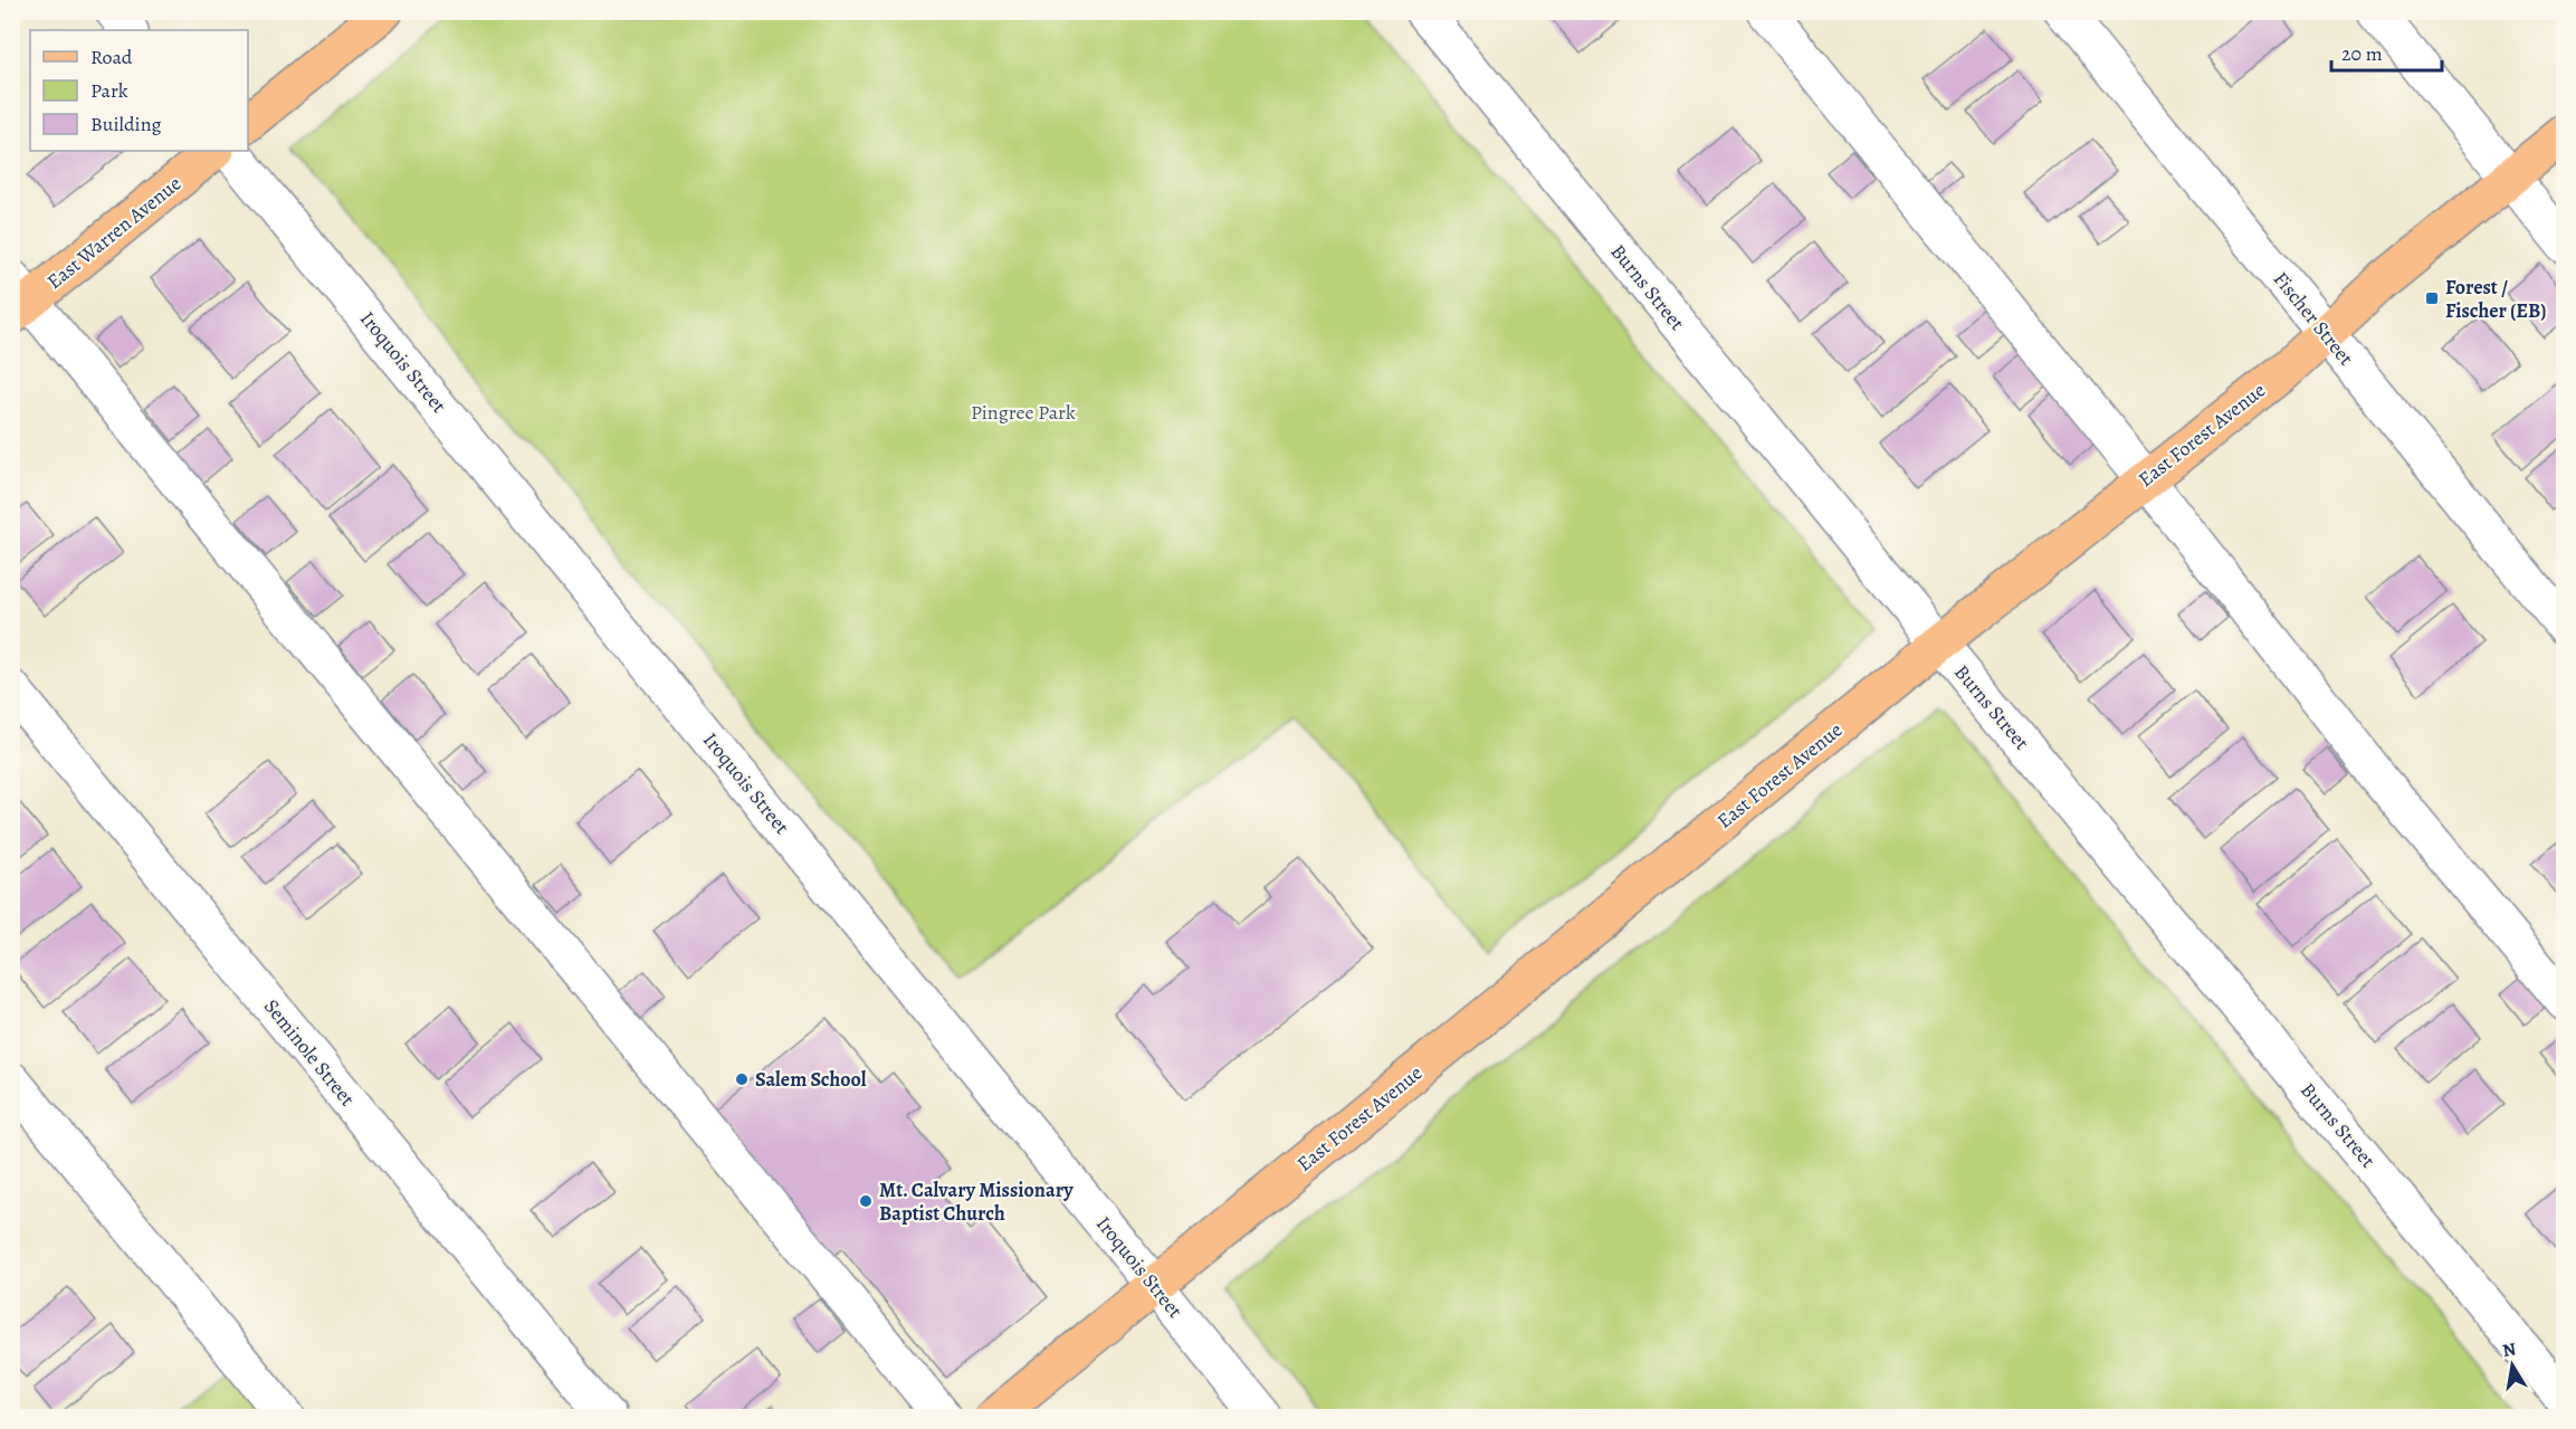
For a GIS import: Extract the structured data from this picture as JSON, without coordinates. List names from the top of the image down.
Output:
{
  "streets": {
    "main road": ["East Warren Avenue", "East Forest Avenue"],
    "street": [
      "Burns Street",
      "Fischer Street",
      "Iroquois Street",
      "Seminole Street"
    ]
  },
  "crossings": [
    ["Burns Street", "East Forest Avenue"],
    ["Fischer Street", "East Forest Avenue"],
    ["Iroquois Street", "East Forest Avenue"]
  ],
  "parks": ["Pingree Park"],
  "places": {
    "transit": ["Forest / Fischer (EB)"],
    "other": ["Salem School", "Mt. Calvary Missionary Baptist Church"]
  },
  "legend": ["Road", "Park", "Building"],
  "scale_bar": "20 m",
  "north": "top"
}
